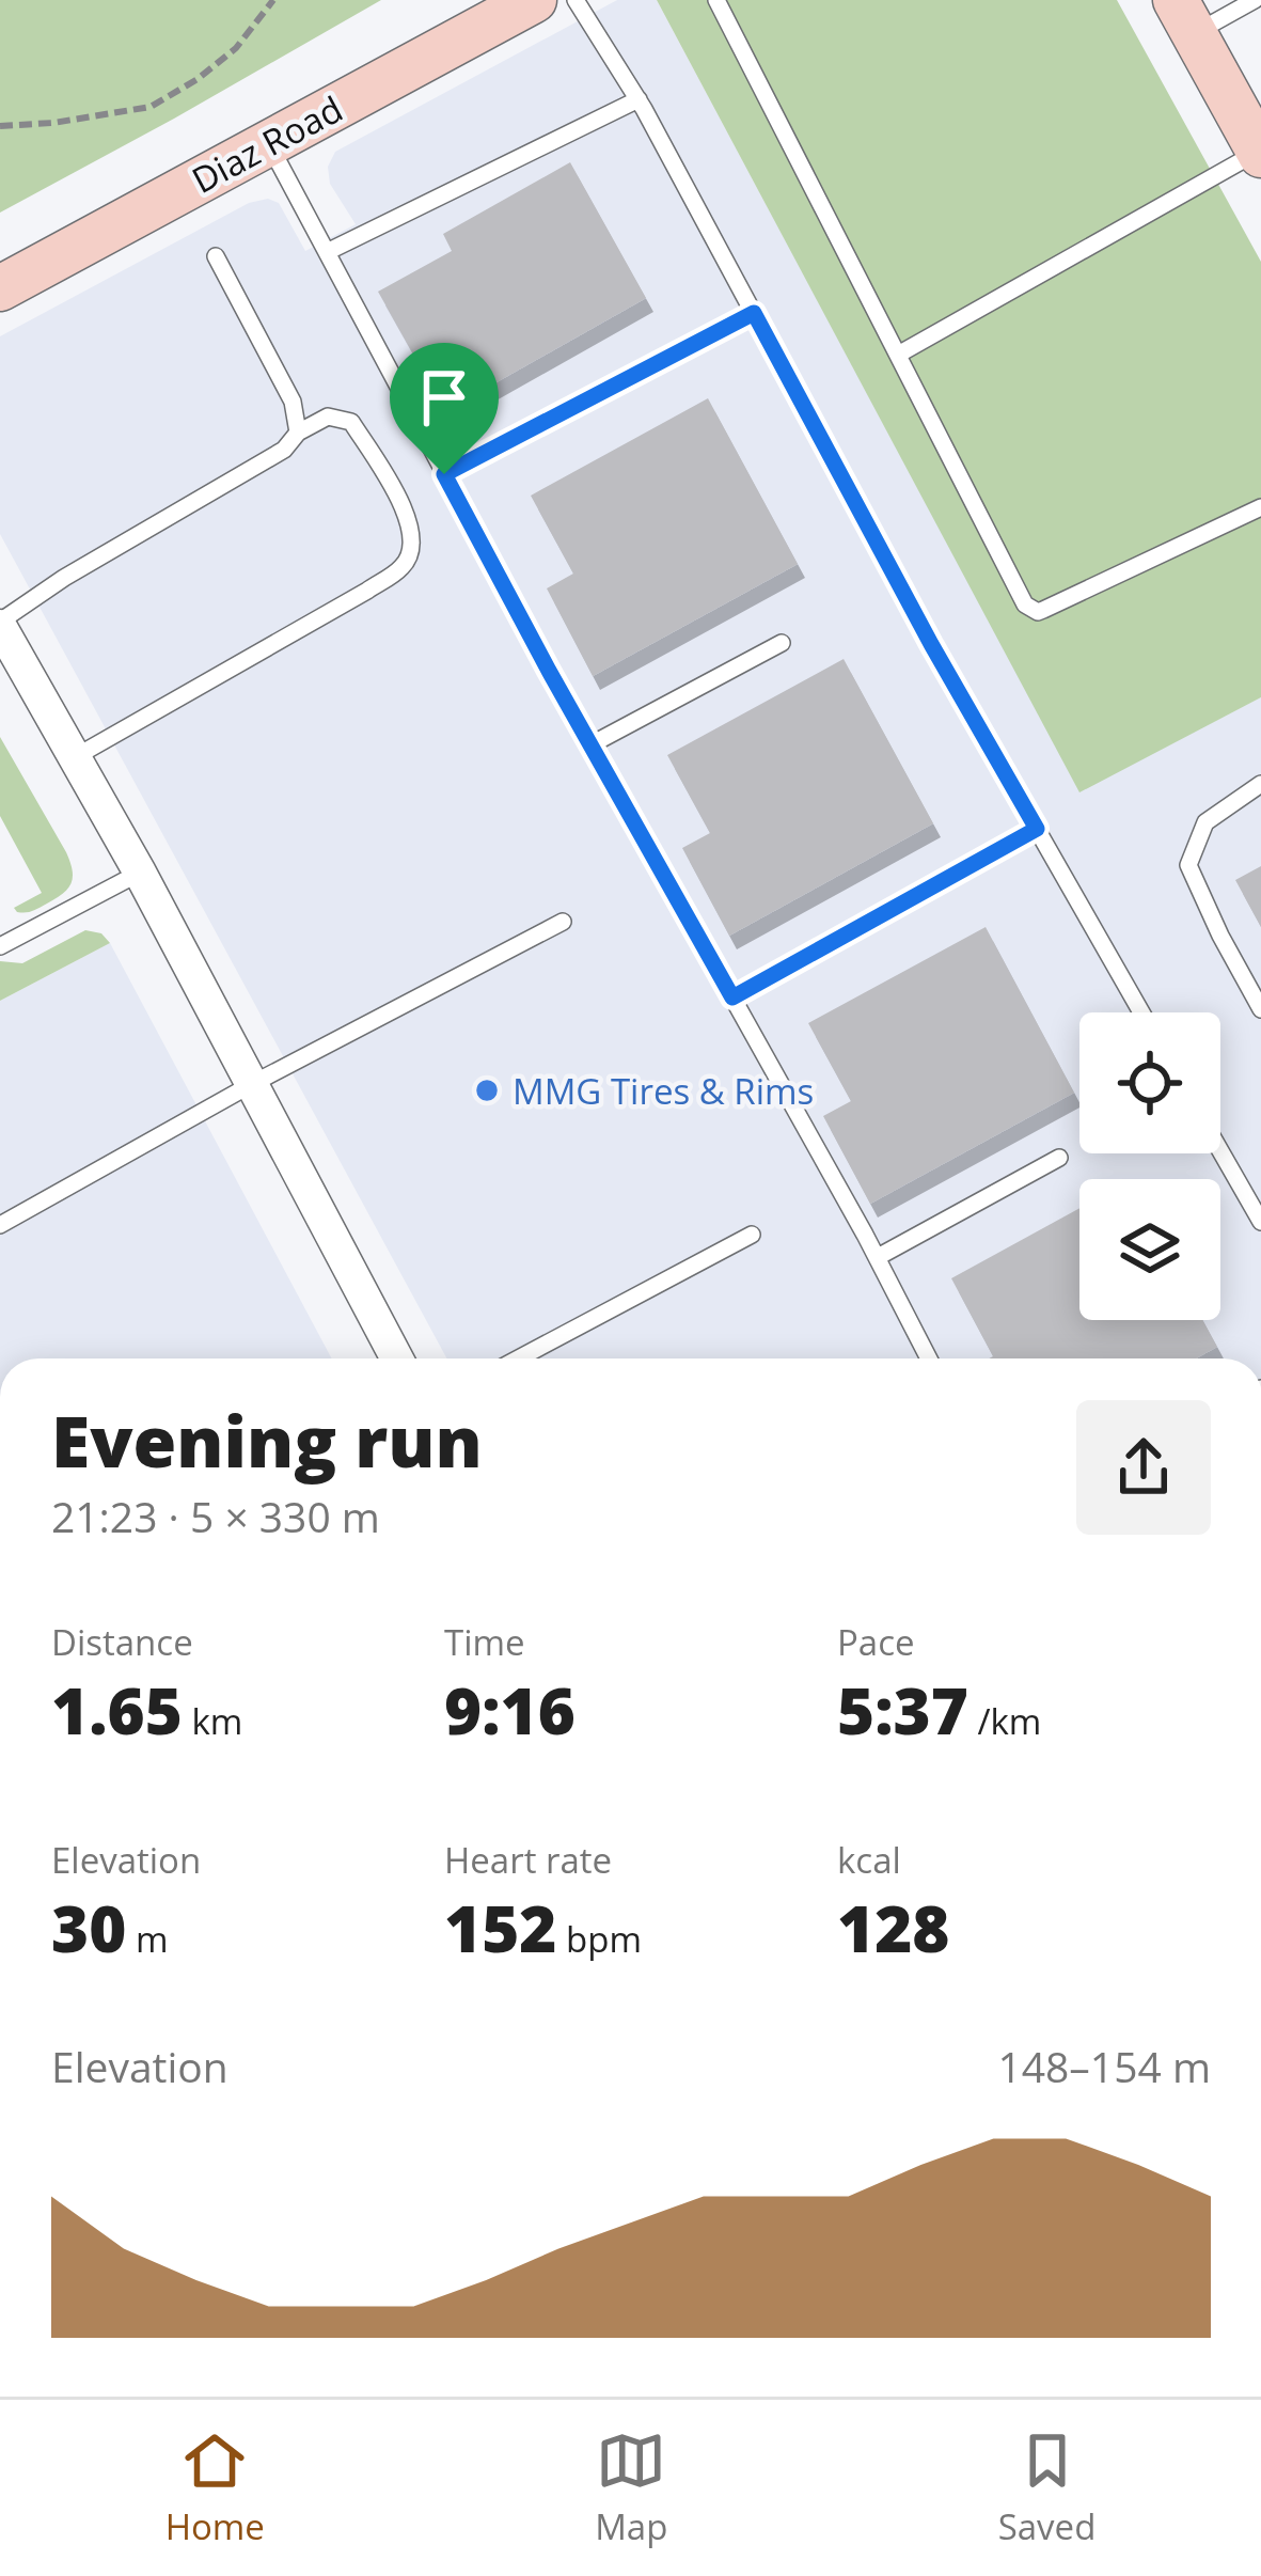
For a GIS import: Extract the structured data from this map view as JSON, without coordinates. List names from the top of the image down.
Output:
{
  "streets": {
    "main road": ["Diaz Road"]
  },
  "places": ["MMG Tires & Rims"],
  "page": {
    "heading": ["Evening run", "21:23 · 5 × 330 m"],
    "stats": [
      ["Distance", "1.65 km"],
      ["Time", "9:16"],
      ["Pace", "5:37 /km"],
      ["Elevation", "30 m"],
      ["Heart rate", "152 bpm"],
      ["kcal", "128"]
    ],
    "chart": ["Elevation", "148–154 m"],
    "tabs": ["Home", "Map", "Saved"]
  }
}
